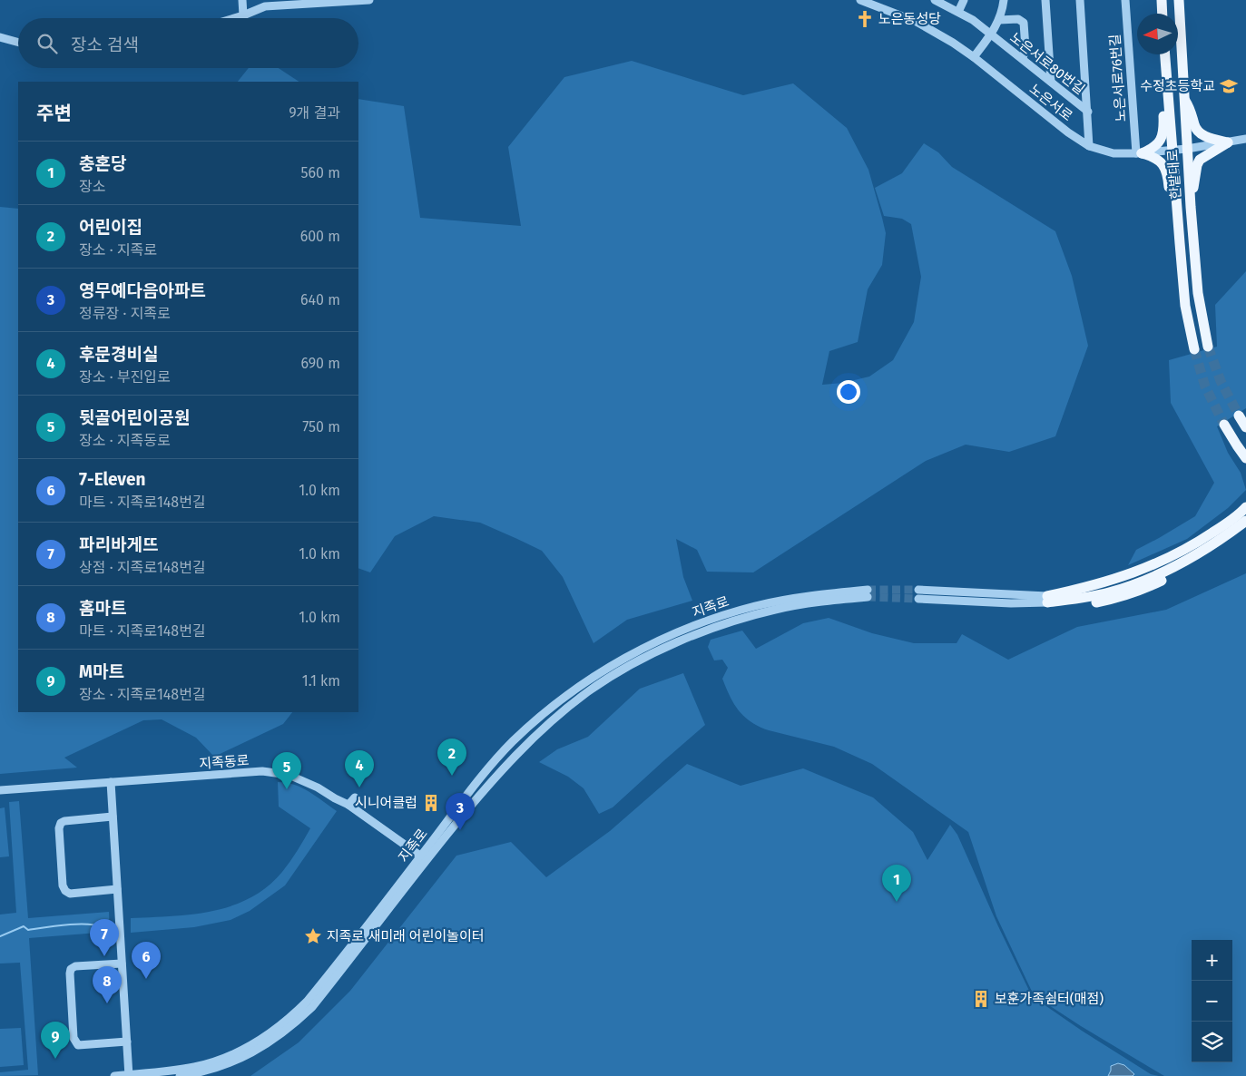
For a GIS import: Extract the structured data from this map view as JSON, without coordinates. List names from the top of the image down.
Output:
{
  "streets": {
    "main road": ["한밭대로"],
    "street": [
      "노은서로80번길",
      "노은서로76번길",
      "노은서로",
      "지족로",
      "지족동로"
    ]
  },
  "crossings": [
    ["노은서로80번길", "노은서로"],
    ["노은서로76번길", "노은서로"],
    ["노은서로", "한밭대로"],
    ["지족로", "지족동로"]
  ],
  "places": {
    "church": ["노은동성당"],
    "school or university": ["수정초등학교"],
    "building": ["시니어클럽", "보훈가족쉼터(매점)"],
    "place": ["지족로 새미래 어린이놀이터"]
  },
  "north": "left",
  "page": {
    "search": "장소 검색",
    "heading": ["주변", "9개 결과"],
    "list": [
      {
        "mark": "1",
        "name": "충혼당",
        "note": "장소",
        "value": "560 m"
      },
      {
        "mark": "2",
        "name": "어린이집",
        "note": "장소 · 지족로",
        "value": "600 m"
      },
      {
        "mark": "3",
        "name": "영무예다음아파트",
        "note": "정류장 · 지족로",
        "value": "640 m"
      },
      {
        "mark": "4",
        "name": "후문경비실",
        "note": "장소 · 부진입로",
        "value": "690 m"
      },
      {
        "mark": "5",
        "name": "뒷골어린이공원",
        "note": "장소 · 지족동로",
        "value": "750 m"
      },
      {
        "mark": "6",
        "name": "7-Eleven",
        "note": "마트 · 지족로148번길",
        "value": "1.0 km"
      },
      {
        "mark": "7",
        "name": "파리바게뜨",
        "note": "상점 · 지족로148번길",
        "value": "1.0 km"
      },
      {
        "mark": "8",
        "name": "홈마트",
        "note": "마트 · 지족로148번길",
        "value": "1.0 km"
      },
      {
        "mark": "9",
        "name": "M마트",
        "note": "장소 · 지족로148번길",
        "value": "1.1 km"
      }
    ],
    "pins": [
      "2",
      "4",
      "5",
      "3",
      "1",
      "7",
      "6",
      "8",
      "9"
    ],
    "map_buttons": ["+", "−"]
  }
}
